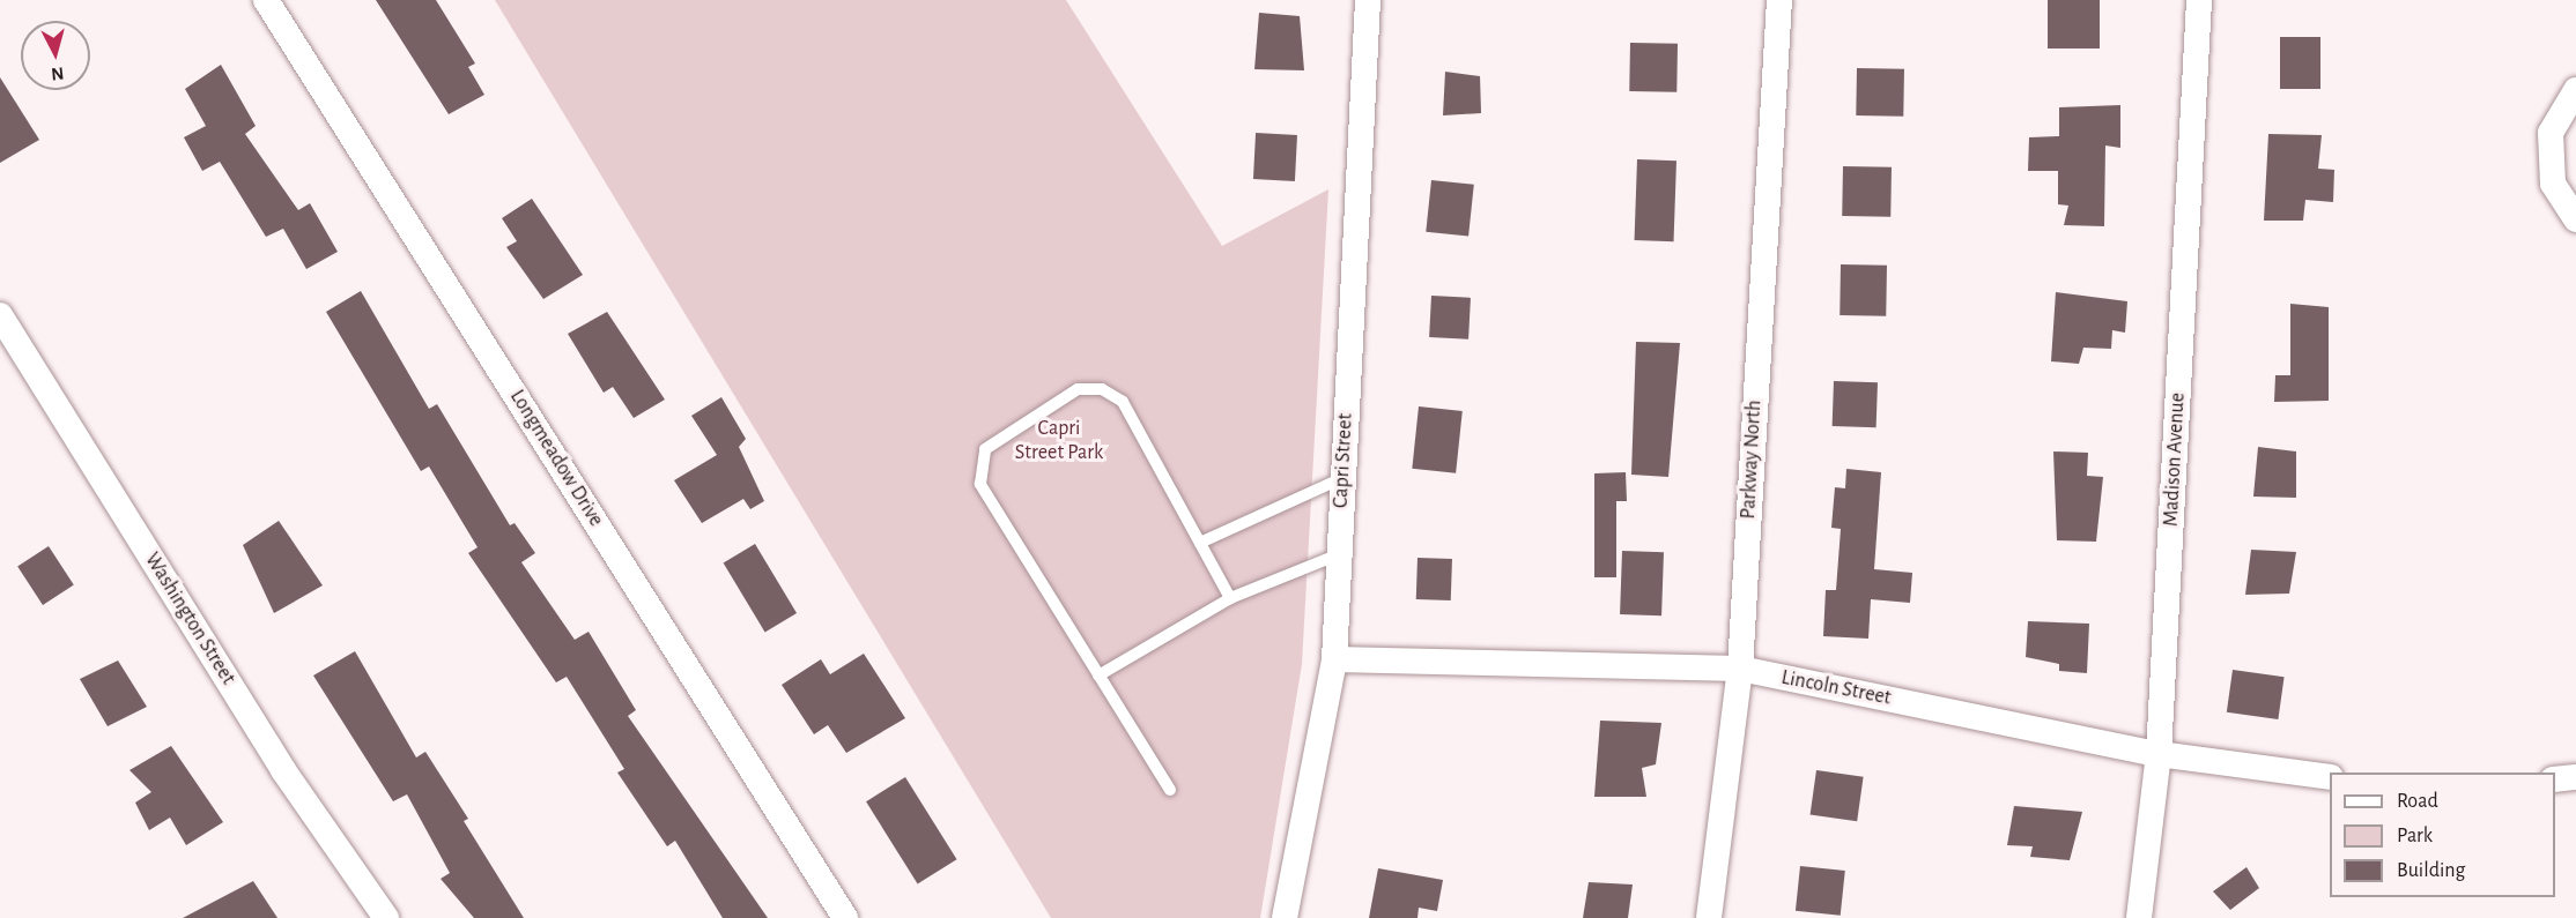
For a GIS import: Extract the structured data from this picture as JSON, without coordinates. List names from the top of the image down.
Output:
{
  "streets": {
    "street": [
      "Longmeadow Drive",
      "Parkway North",
      "Madison Avenue",
      "Capri Street",
      "Washington Street",
      "Lincoln Street"
    ]
  },
  "crossings": [
    ["Parkway North", "Lincoln Street"],
    ["Madison Avenue", "Lincoln Street"],
    ["Capri Street", "Lincoln Street"]
  ],
  "parks": ["Capri Street Park"],
  "legend": ["Road", "Park", "Building"],
  "north": "bottom"
}
